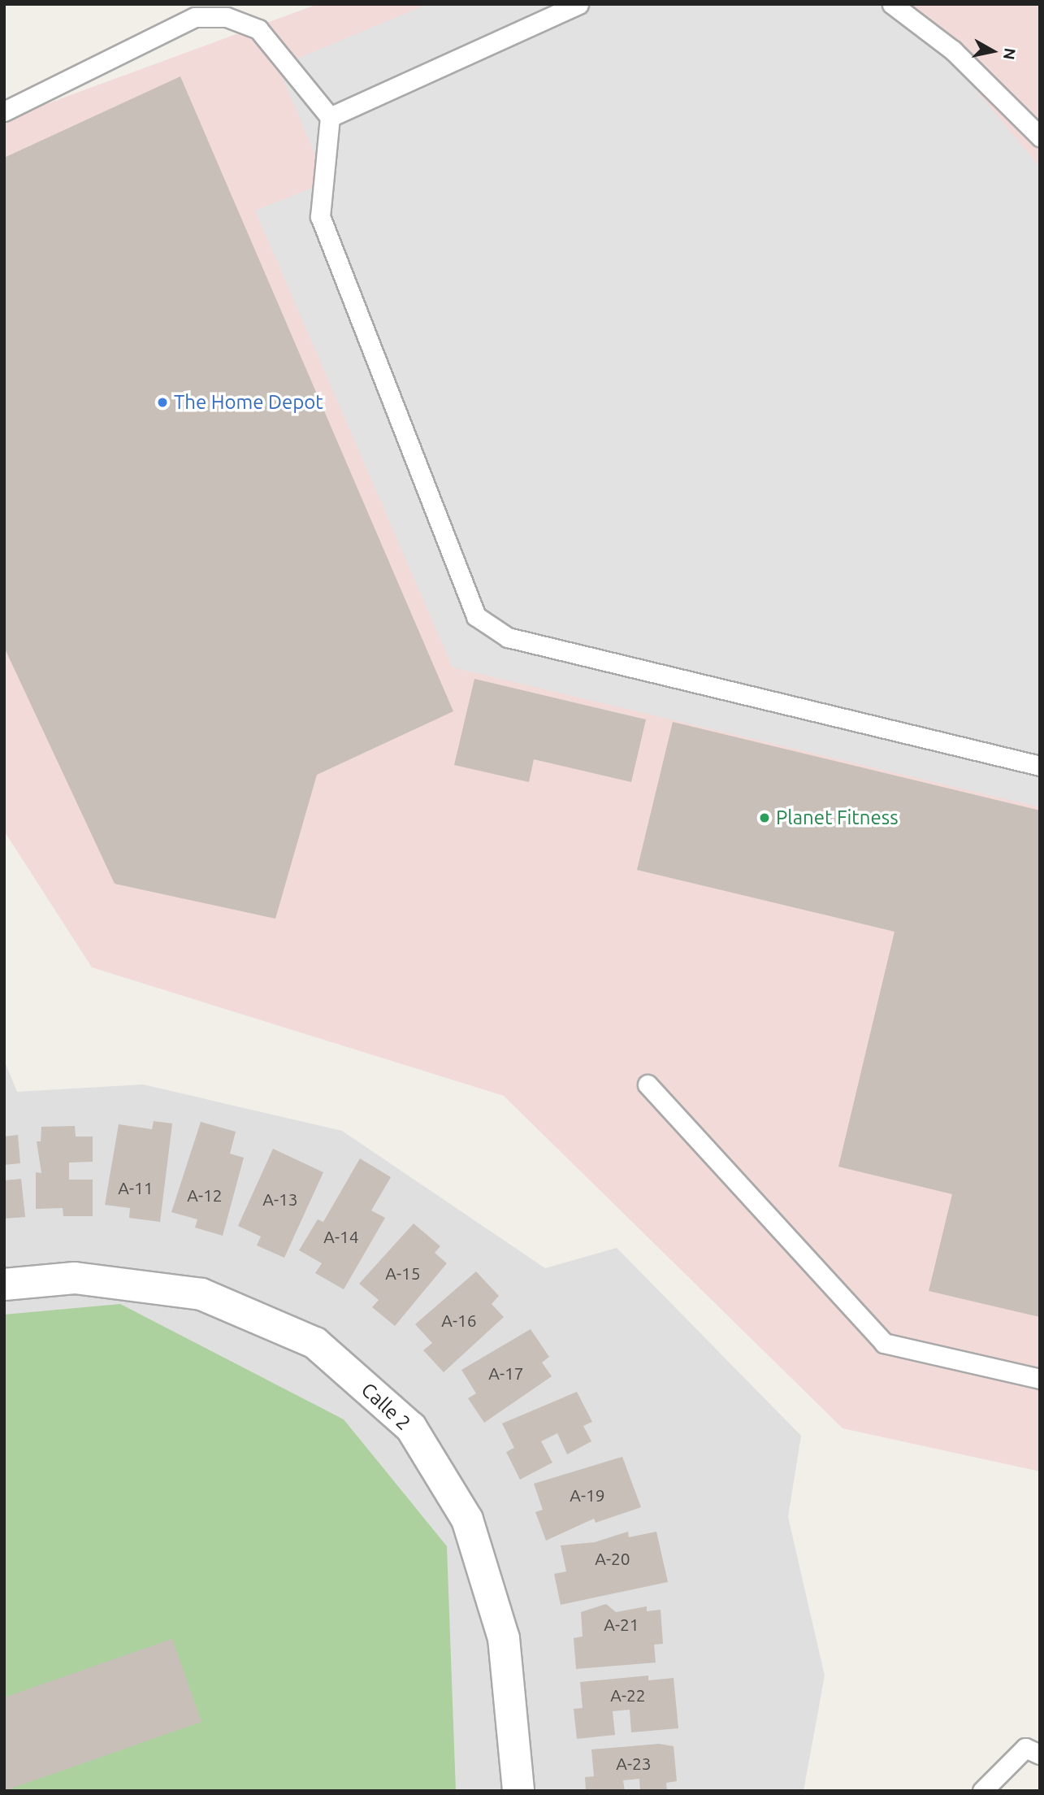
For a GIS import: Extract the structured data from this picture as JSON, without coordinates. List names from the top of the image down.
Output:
{
  "streets": {
    "street": ["Calle 2"]
  },
  "places": ["The Home Depot", "Planet Fitness"],
  "house_numbers": [
    "A-11",
    "A-12",
    "A-13",
    "A-14",
    "A-15",
    "A-16",
    "A-17",
    "A-19",
    "A-20",
    "A-21",
    "A-22",
    "A-23"
  ],
  "north": "right"
}
